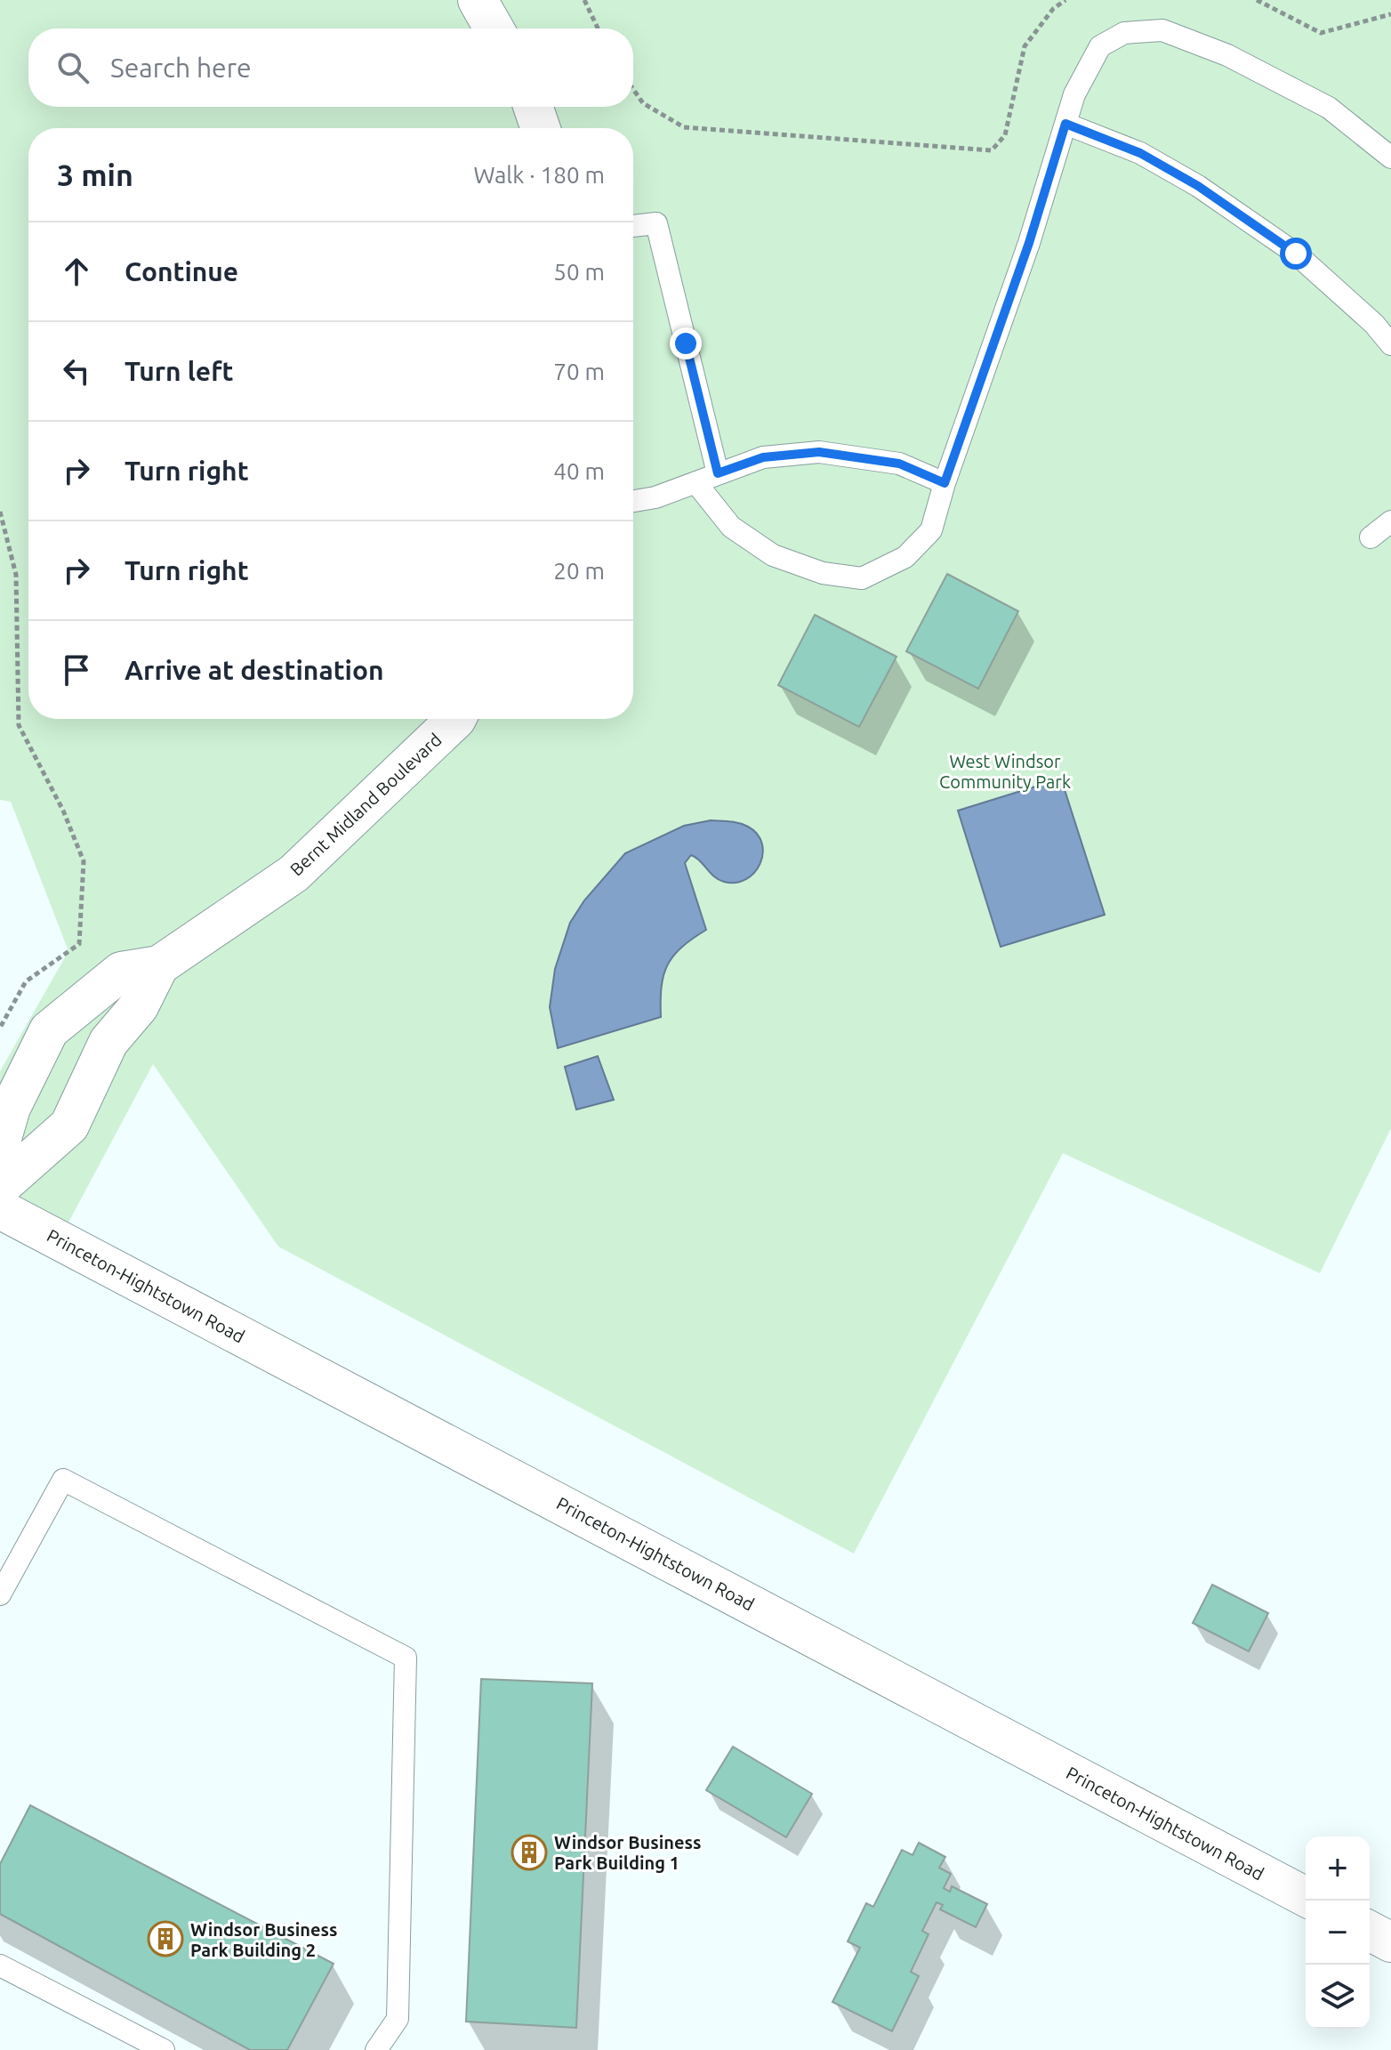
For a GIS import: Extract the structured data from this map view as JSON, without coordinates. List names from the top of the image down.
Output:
{
  "streets": {
    "main road": ["Bernt Midland Boulevard", "Princeton-Hightstown Road"]
  },
  "parks": ["West Windsor Community Park"],
  "places": {
    "building": ["Windsor Business Park Building 1", "Windsor Business Park Building 2"]
  },
  "page": {
    "search": "Search here",
    "heading": ["3 min", "Walk · 180 m"],
    "list": [
      ["Continue", "50 m"],
      ["Turn left", "70 m"],
      ["Turn right", "40 m"],
      ["Turn right", "20 m"],
      "Arrive at destination"
    ],
    "map_buttons": ["+", "−"]
  }
}
